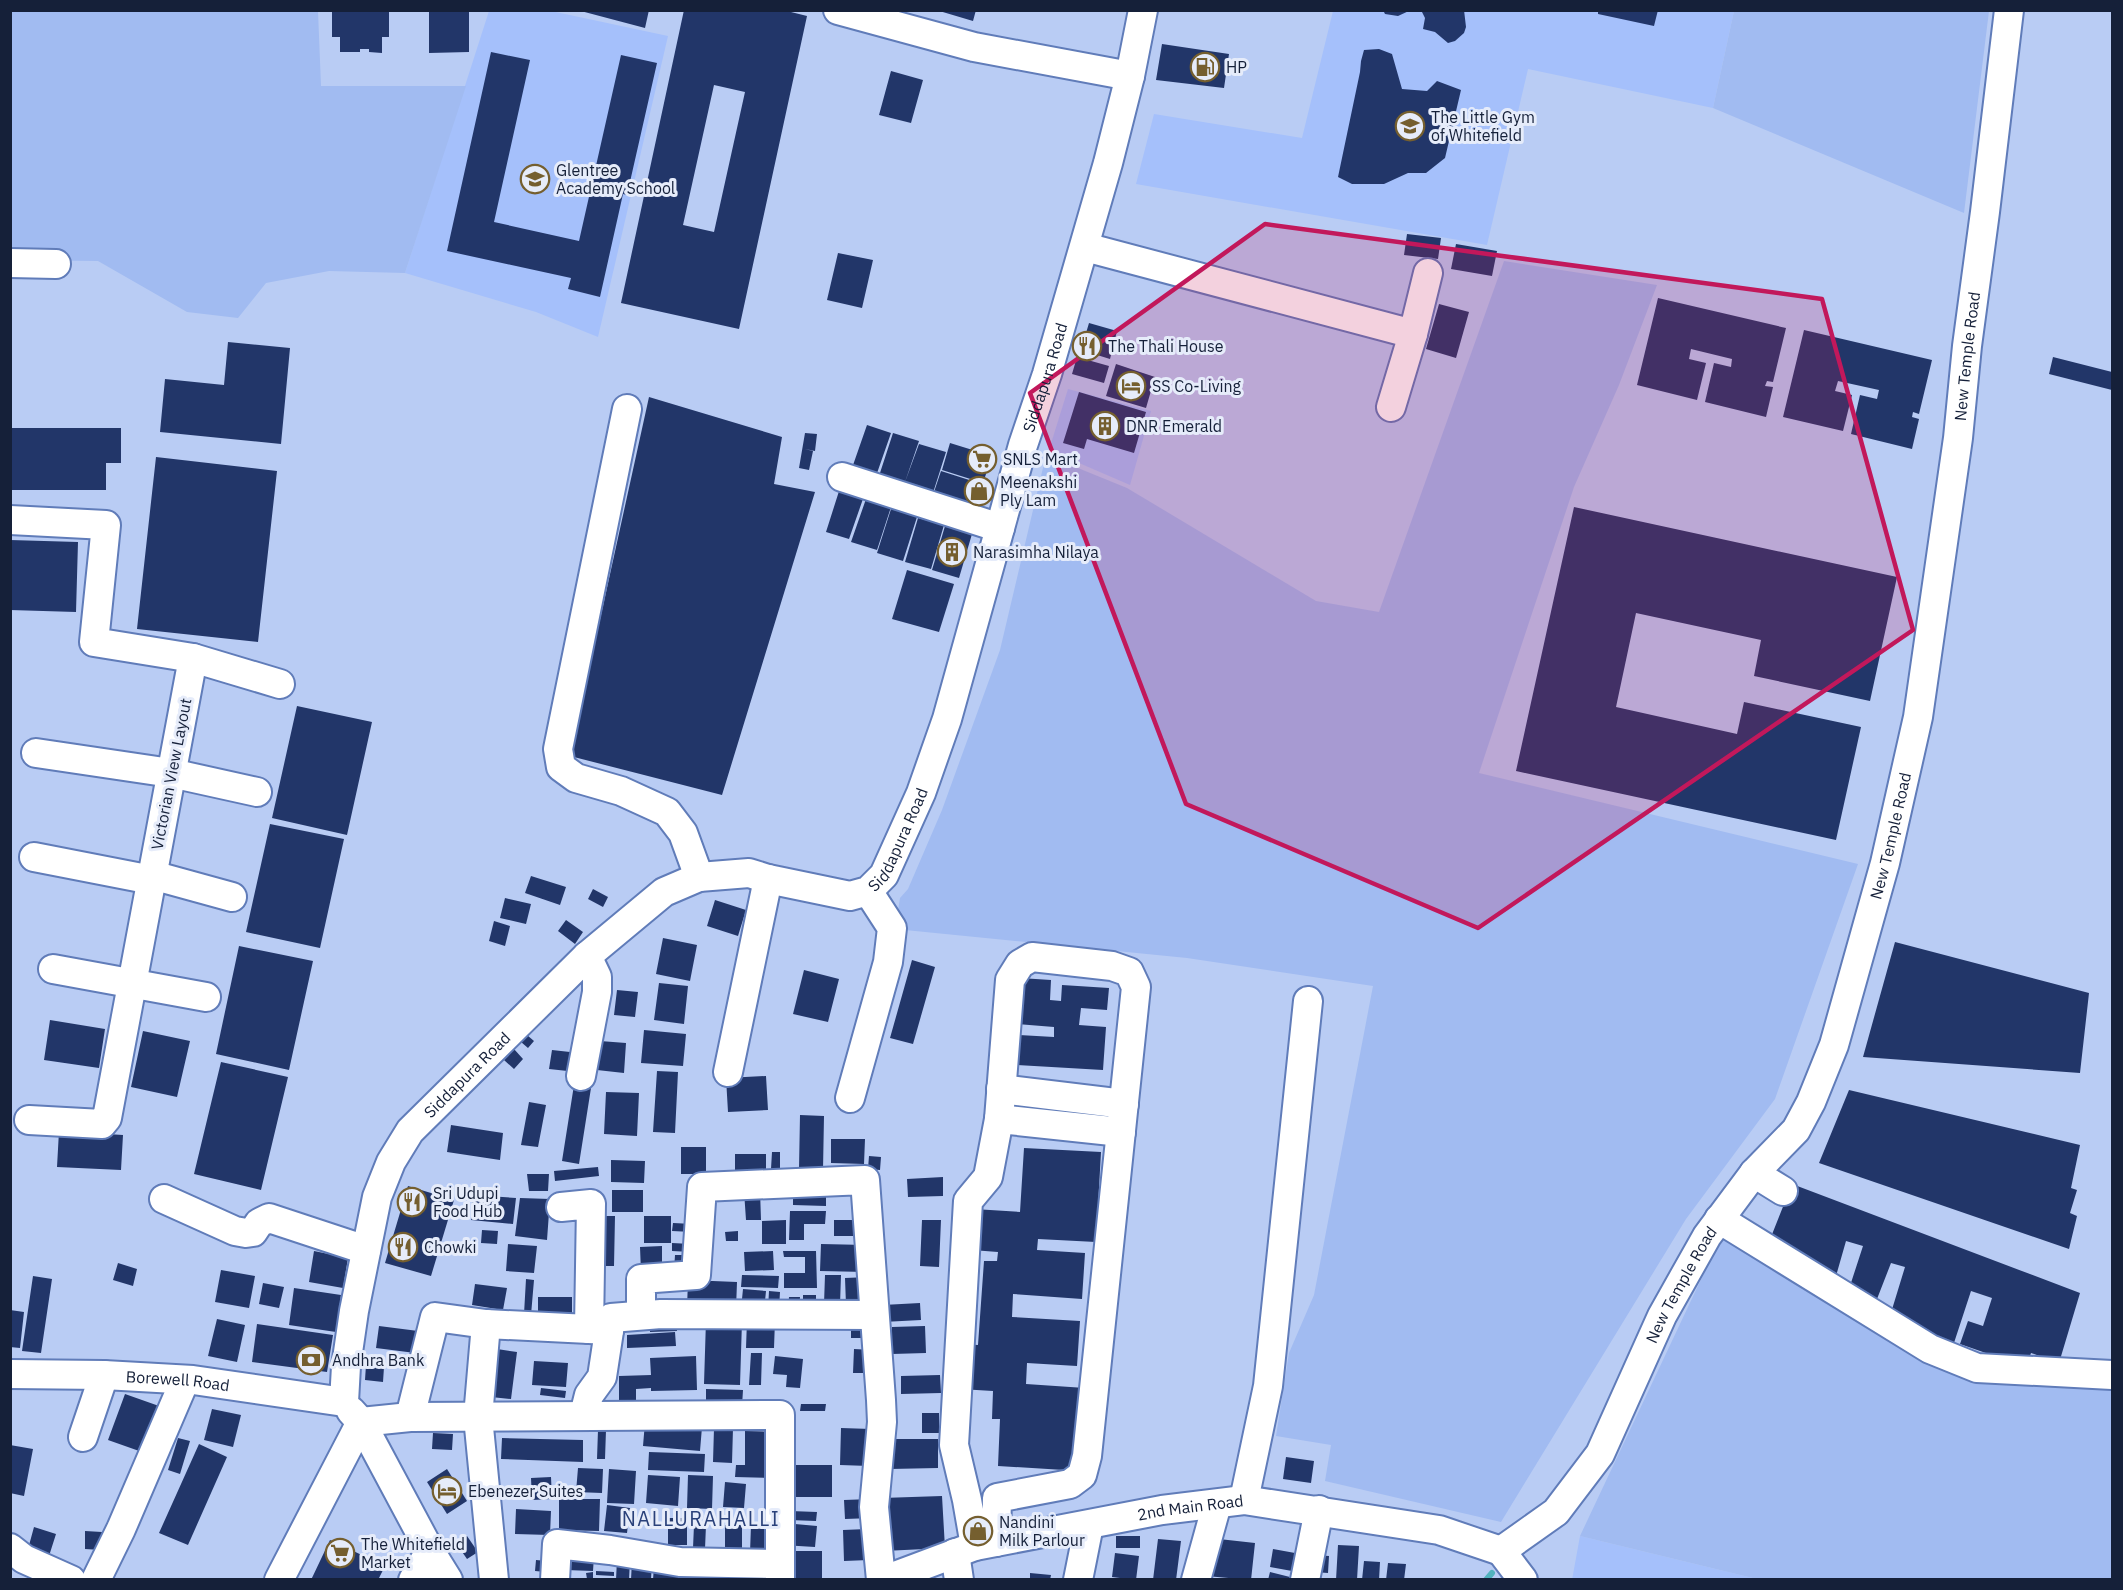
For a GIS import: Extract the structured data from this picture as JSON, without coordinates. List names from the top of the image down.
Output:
{
  "streets": {
    "street": [
      "New Temple Road",
      "Siddapura Road",
      "Victorian View Layout",
      "Borewell Road",
      "2nd Main Road"
    ]
  },
  "crossings": [
    ["New Temple Road", "2nd Main Road"],
    ["Siddapura Road", "Borewell Road"]
  ],
  "districts": ["NALLURAHALLI"],
  "places": {
    "fuel station": ["HP"],
    "school or university": ["The Little Gym of Whitefield", "Glentree Academy School"],
    "restaurant": ["The Thali House", "Sri Udupi Food Hub", "Chowki"],
    "hotel": ["SS Co-Living", "Ebenezer Suites"],
    "building": ["DNR Emerald", "Narasimha Nilaya"],
    "supermarket": ["SNLS Mart", "The Whitefield Market"],
    "shop": ["Meenakshi Ply Lam", "Nandini Milk Parlour"],
    "bank": ["Andhra Bank"]
  }
}
